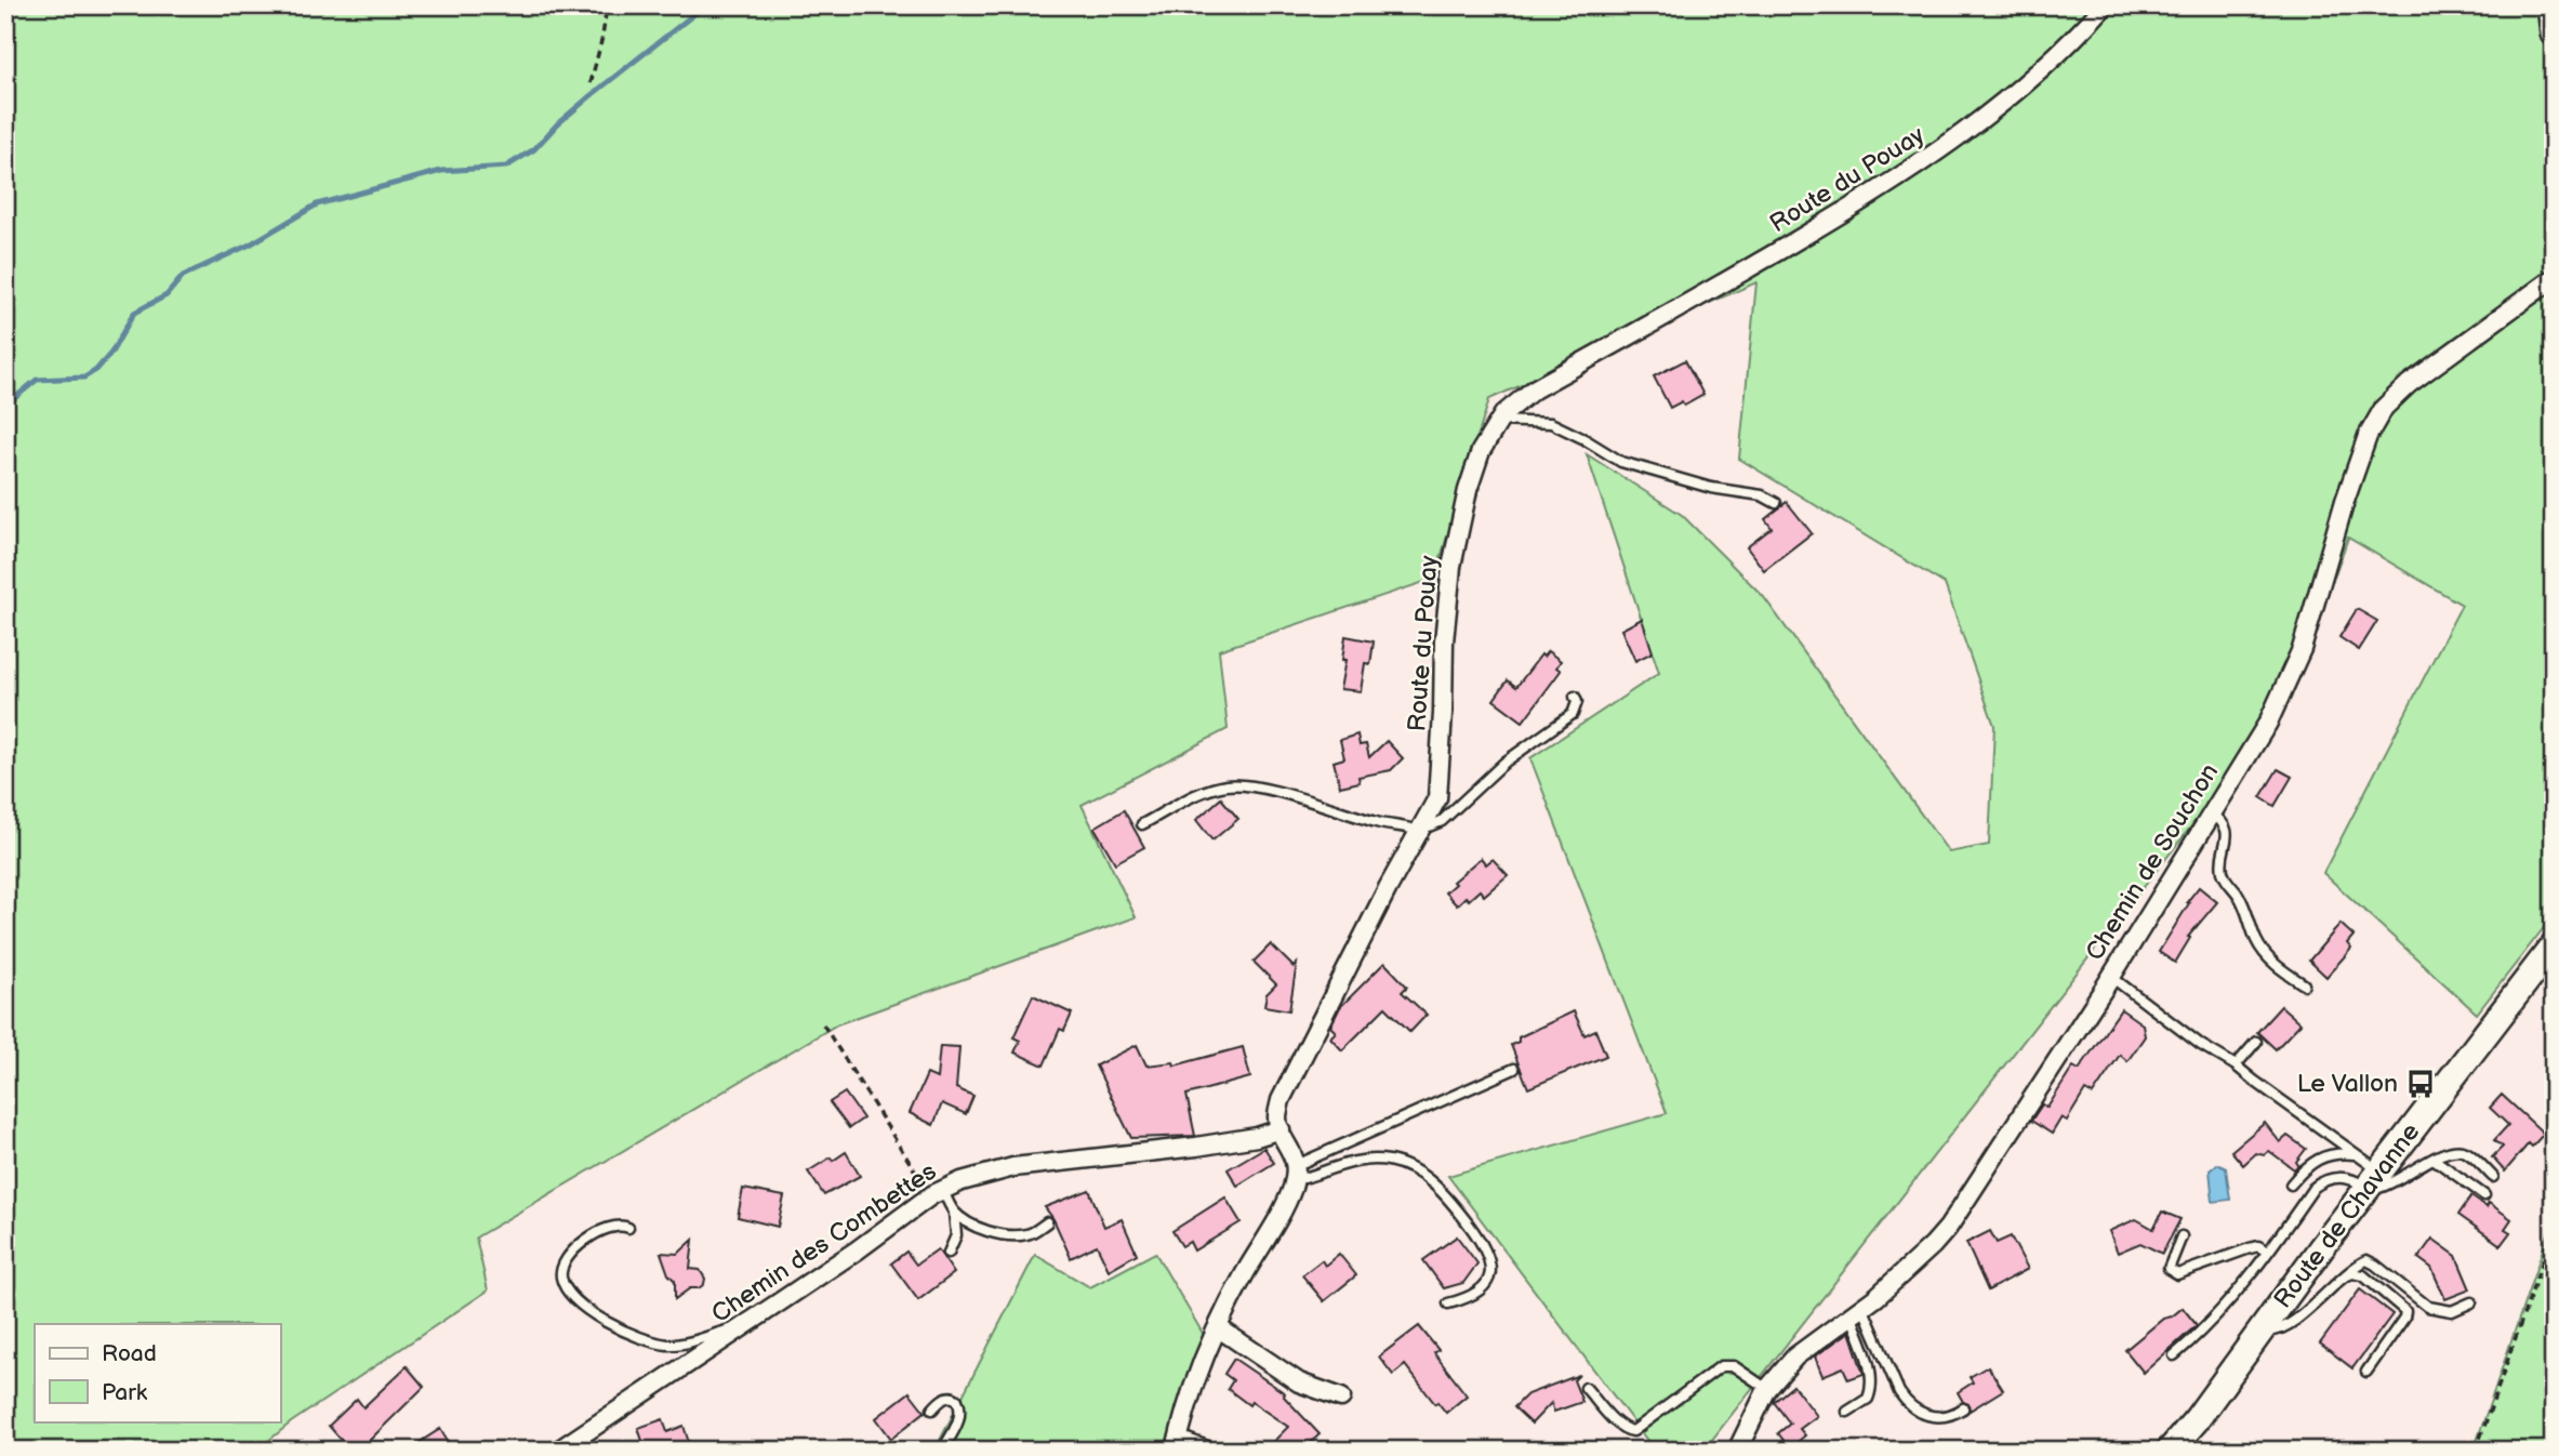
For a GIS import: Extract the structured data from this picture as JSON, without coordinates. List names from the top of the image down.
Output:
{
  "streets": {
    "main road": ["Route de Chavanne"],
    "street": ["Route du Pouay", "Chemin de Souchon", "Chemin des Combettes"]
  },
  "crossings": [
    ["Route du Pouay", "Chemin des Combettes"]
  ],
  "places": {
    "bus stop": ["Le Vallon"]
  },
  "legend": ["Road", "Park"]
}
